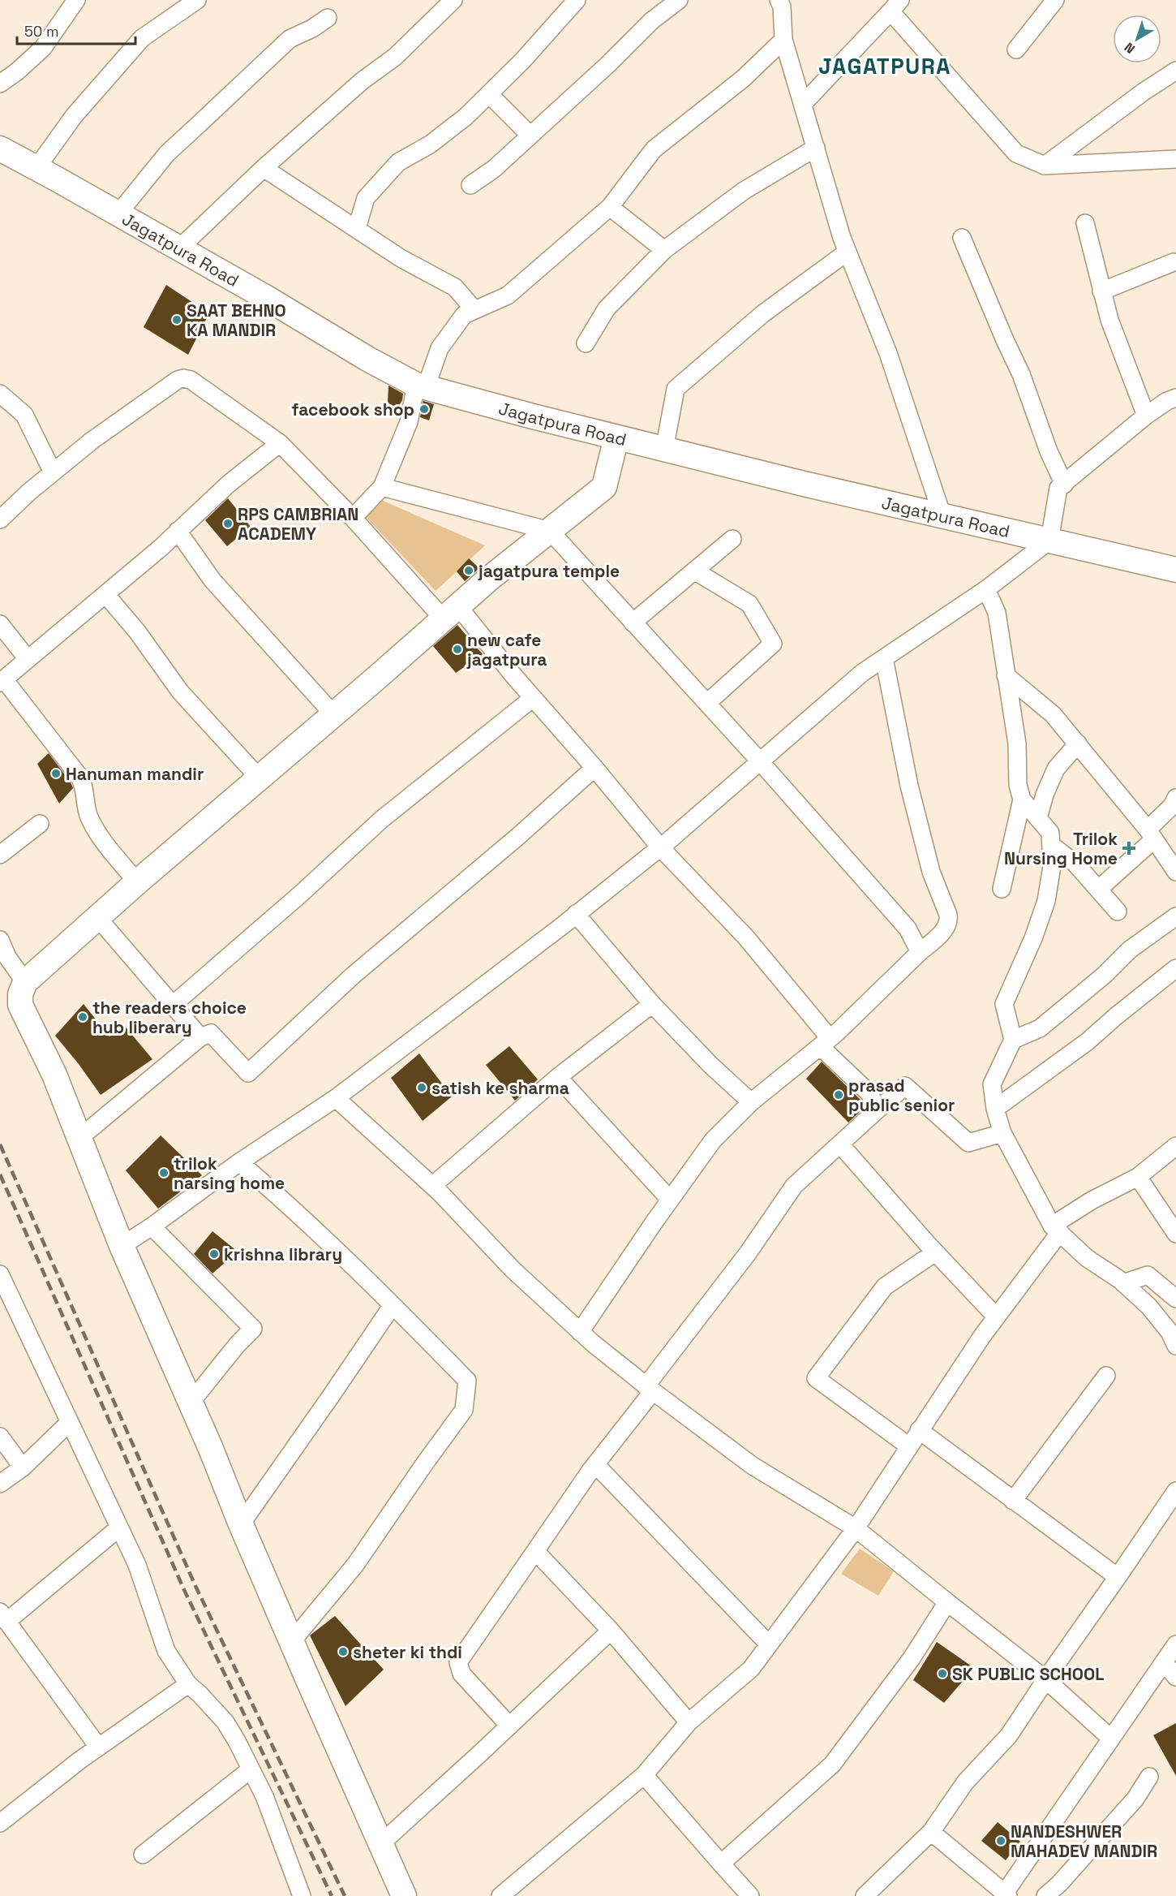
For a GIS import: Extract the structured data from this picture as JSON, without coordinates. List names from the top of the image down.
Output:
{
  "streets": {
    "street": ["Jagatpura Road"]
  },
  "districts": ["JAGATPURA"],
  "places": {
    "other": [
      "SAAT BEHNO KA MANDIR",
      "facebook shop",
      "RPS CAMBRIAN ACADEMY",
      "jagatpura temple",
      "new cafe jagatpura",
      "Hanuman mandir",
      "the readers choice hub liberary",
      "satish ke sharma",
      "prasad public senior",
      "trilok narsing home",
      "krishna library",
      "sheter ki thdi",
      "SK PUBLIC SCHOOL",
      "NANDESHWER MAHADEV MANDIR"
    ],
    "health": ["Trilok Nursing Home"]
  },
  "scale_bar": "50 m",
  "north": "bottom left"
}
